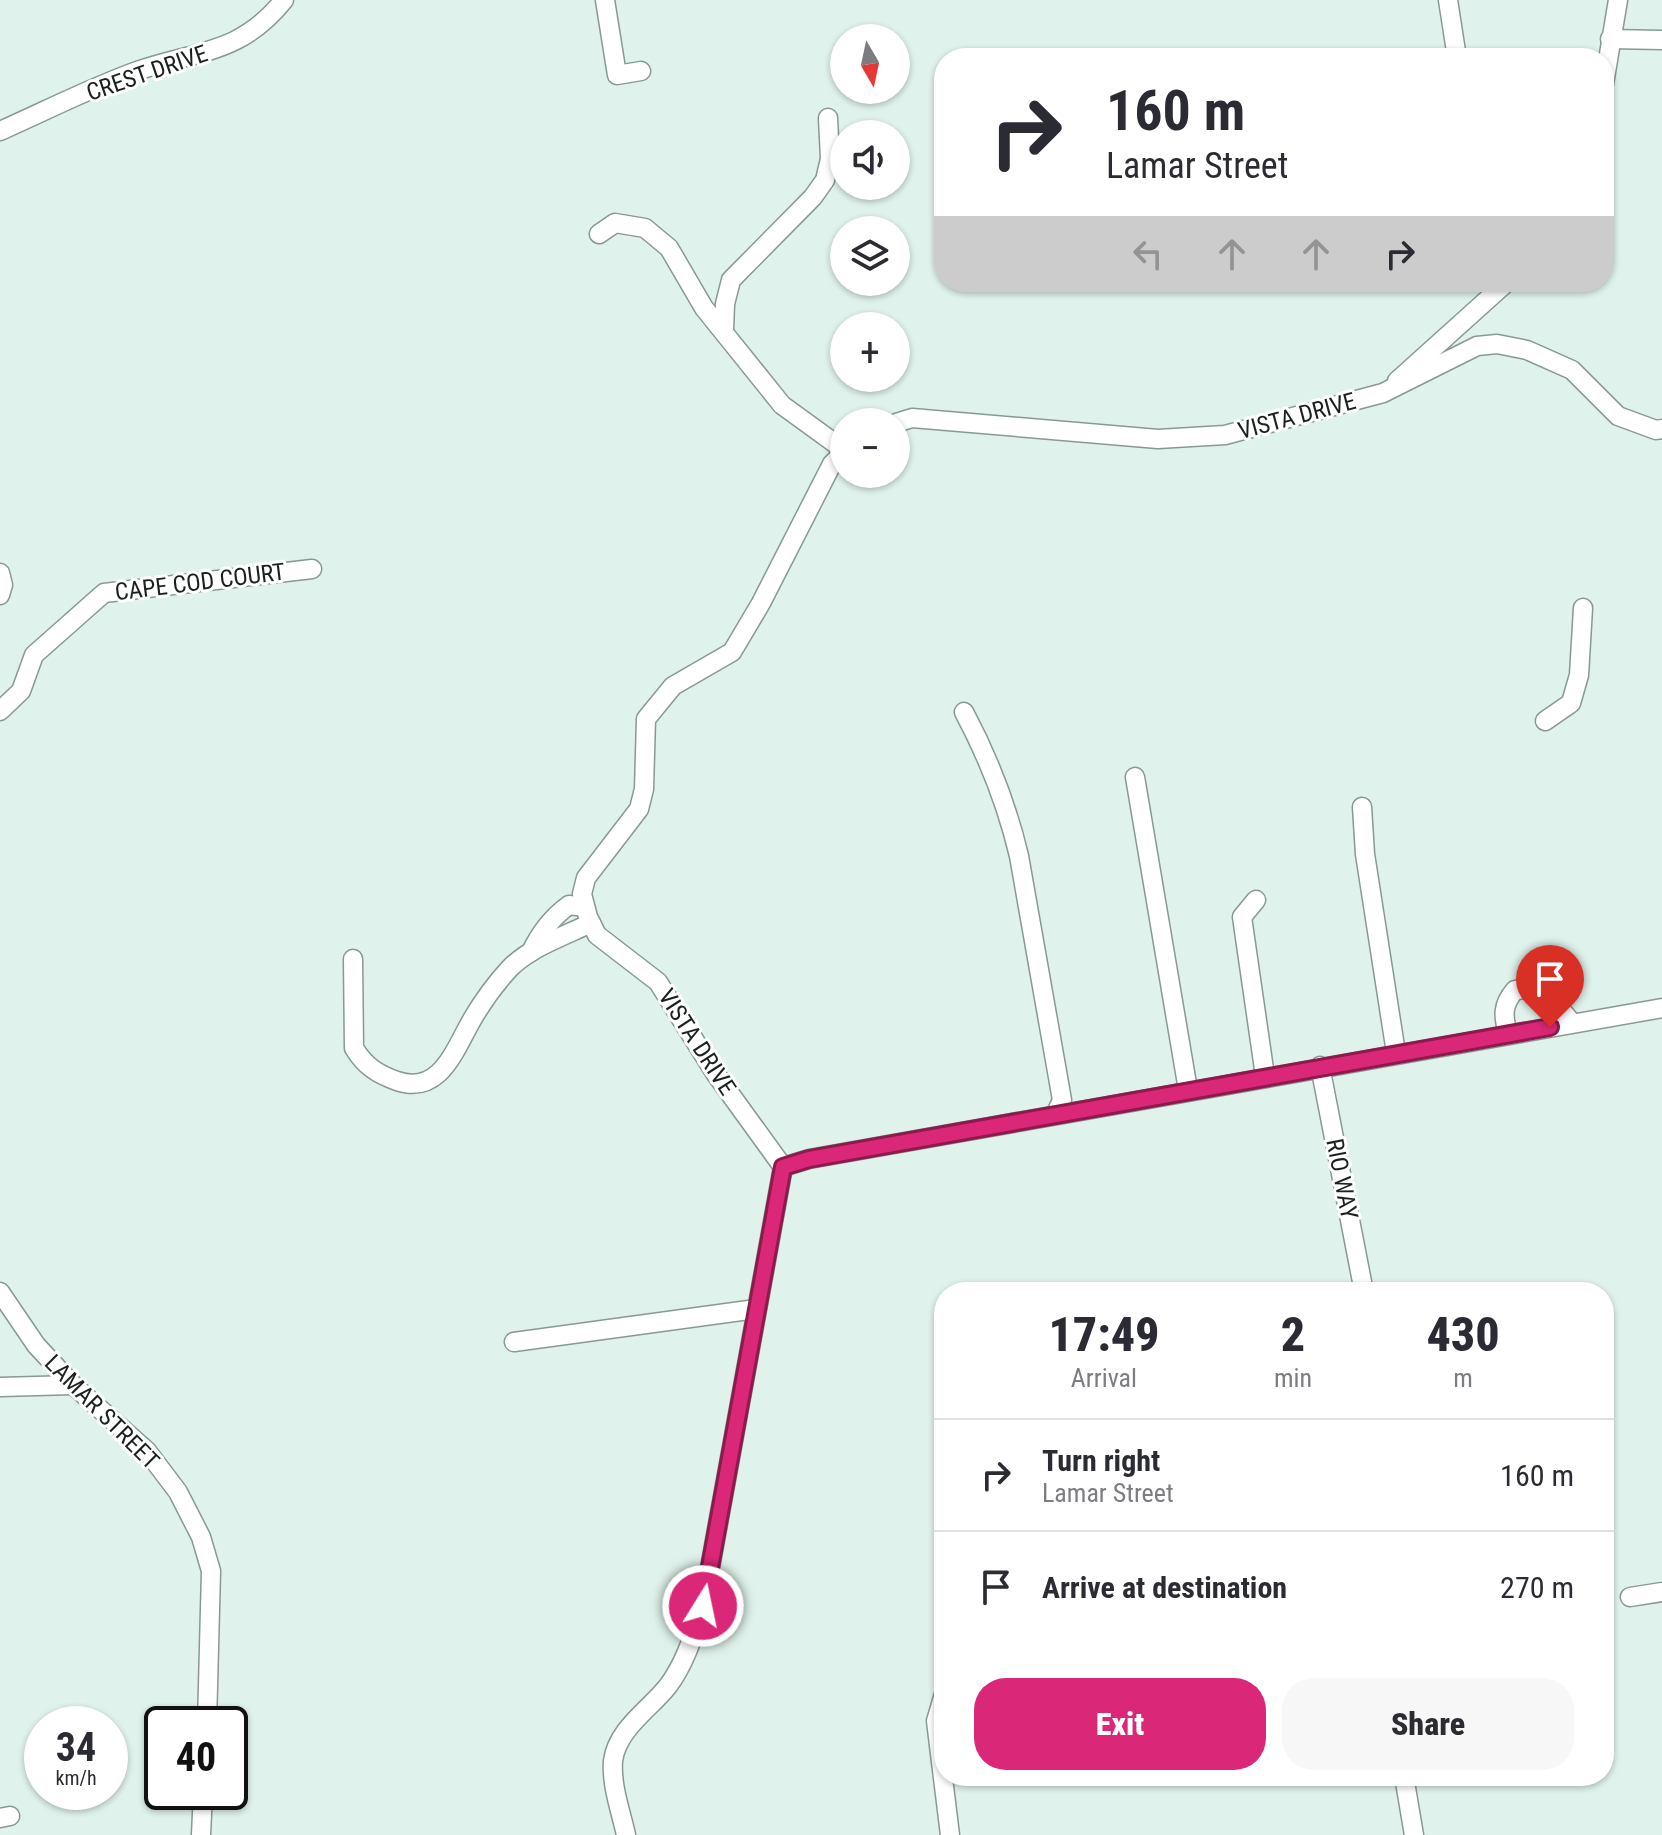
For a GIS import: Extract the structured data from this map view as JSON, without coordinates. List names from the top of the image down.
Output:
{
  "streets": {
    "street": [
      "CREST DRIVE",
      "VISTA DRIVE",
      "CAPE COD COURT",
      "RIO WAY",
      "LAMAR STREET"
    ]
  },
  "north": "bottom",
  "page": {
    "map_buttons": ["+", "−"],
    "turn": ["160 m", "Lamar Street"],
    "eta": [
      "17:49",
      "Arrival",
      "2",
      "min",
      "430",
      "m"
    ],
    "list": [
      {
        "name": "Turn right",
        "note": "Lamar Street",
        "value": "160 m"
      },
      {
        "name": "Arrive at destination",
        "value": "270 m"
      }
    ],
    "buttons": ["Exit", "Share"],
    "speed": "34 km/h",
    "limit": "40"
  }
}
